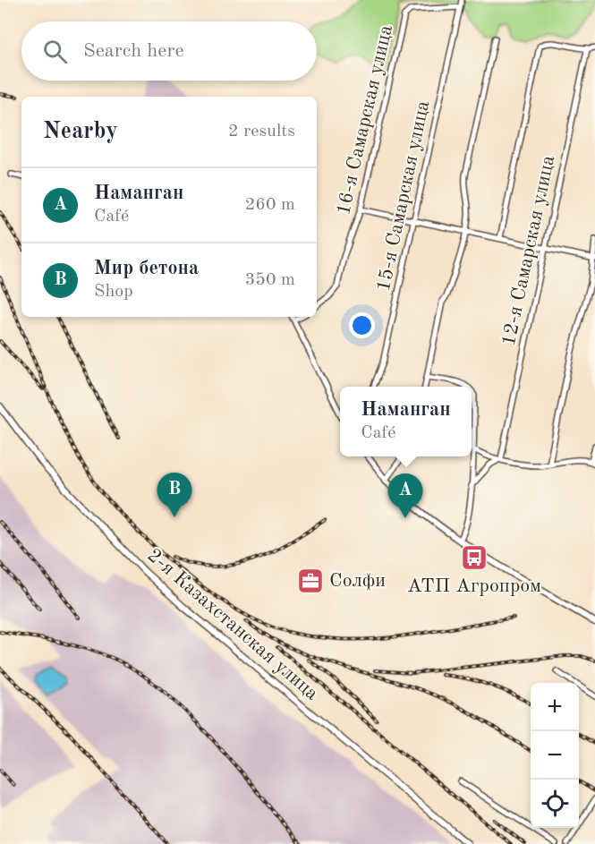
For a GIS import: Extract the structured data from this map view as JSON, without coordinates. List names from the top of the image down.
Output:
{
  "streets": {
    "street": [
      "16-я Самарская улица",
      "15-я Самарская улица",
      "12-я Самарская улица",
      "2-я Казахстанская улица"
    ]
  },
  "crossings": [
    ["16-я Самарская улица", "15-я Самарская улица"]
  ],
  "places": {
    "bus stop": ["АТП Агропром"],
    "office": ["Солфи"]
  },
  "page": {
    "search": "Search here",
    "heading": ["Nearby", "2 results"],
    "list": [
      {
        "mark": "A",
        "name": "Наманган",
        "note": "Café",
        "value": "260 m"
      },
      {
        "mark": "B",
        "name": "Мир бетона",
        "note": "Shop",
        "value": "350 m"
      }
    ],
    "popup": ["Наманган", "Café"],
    "pins": ["B", "A"],
    "map_buttons": ["+", "−"]
  }
}
